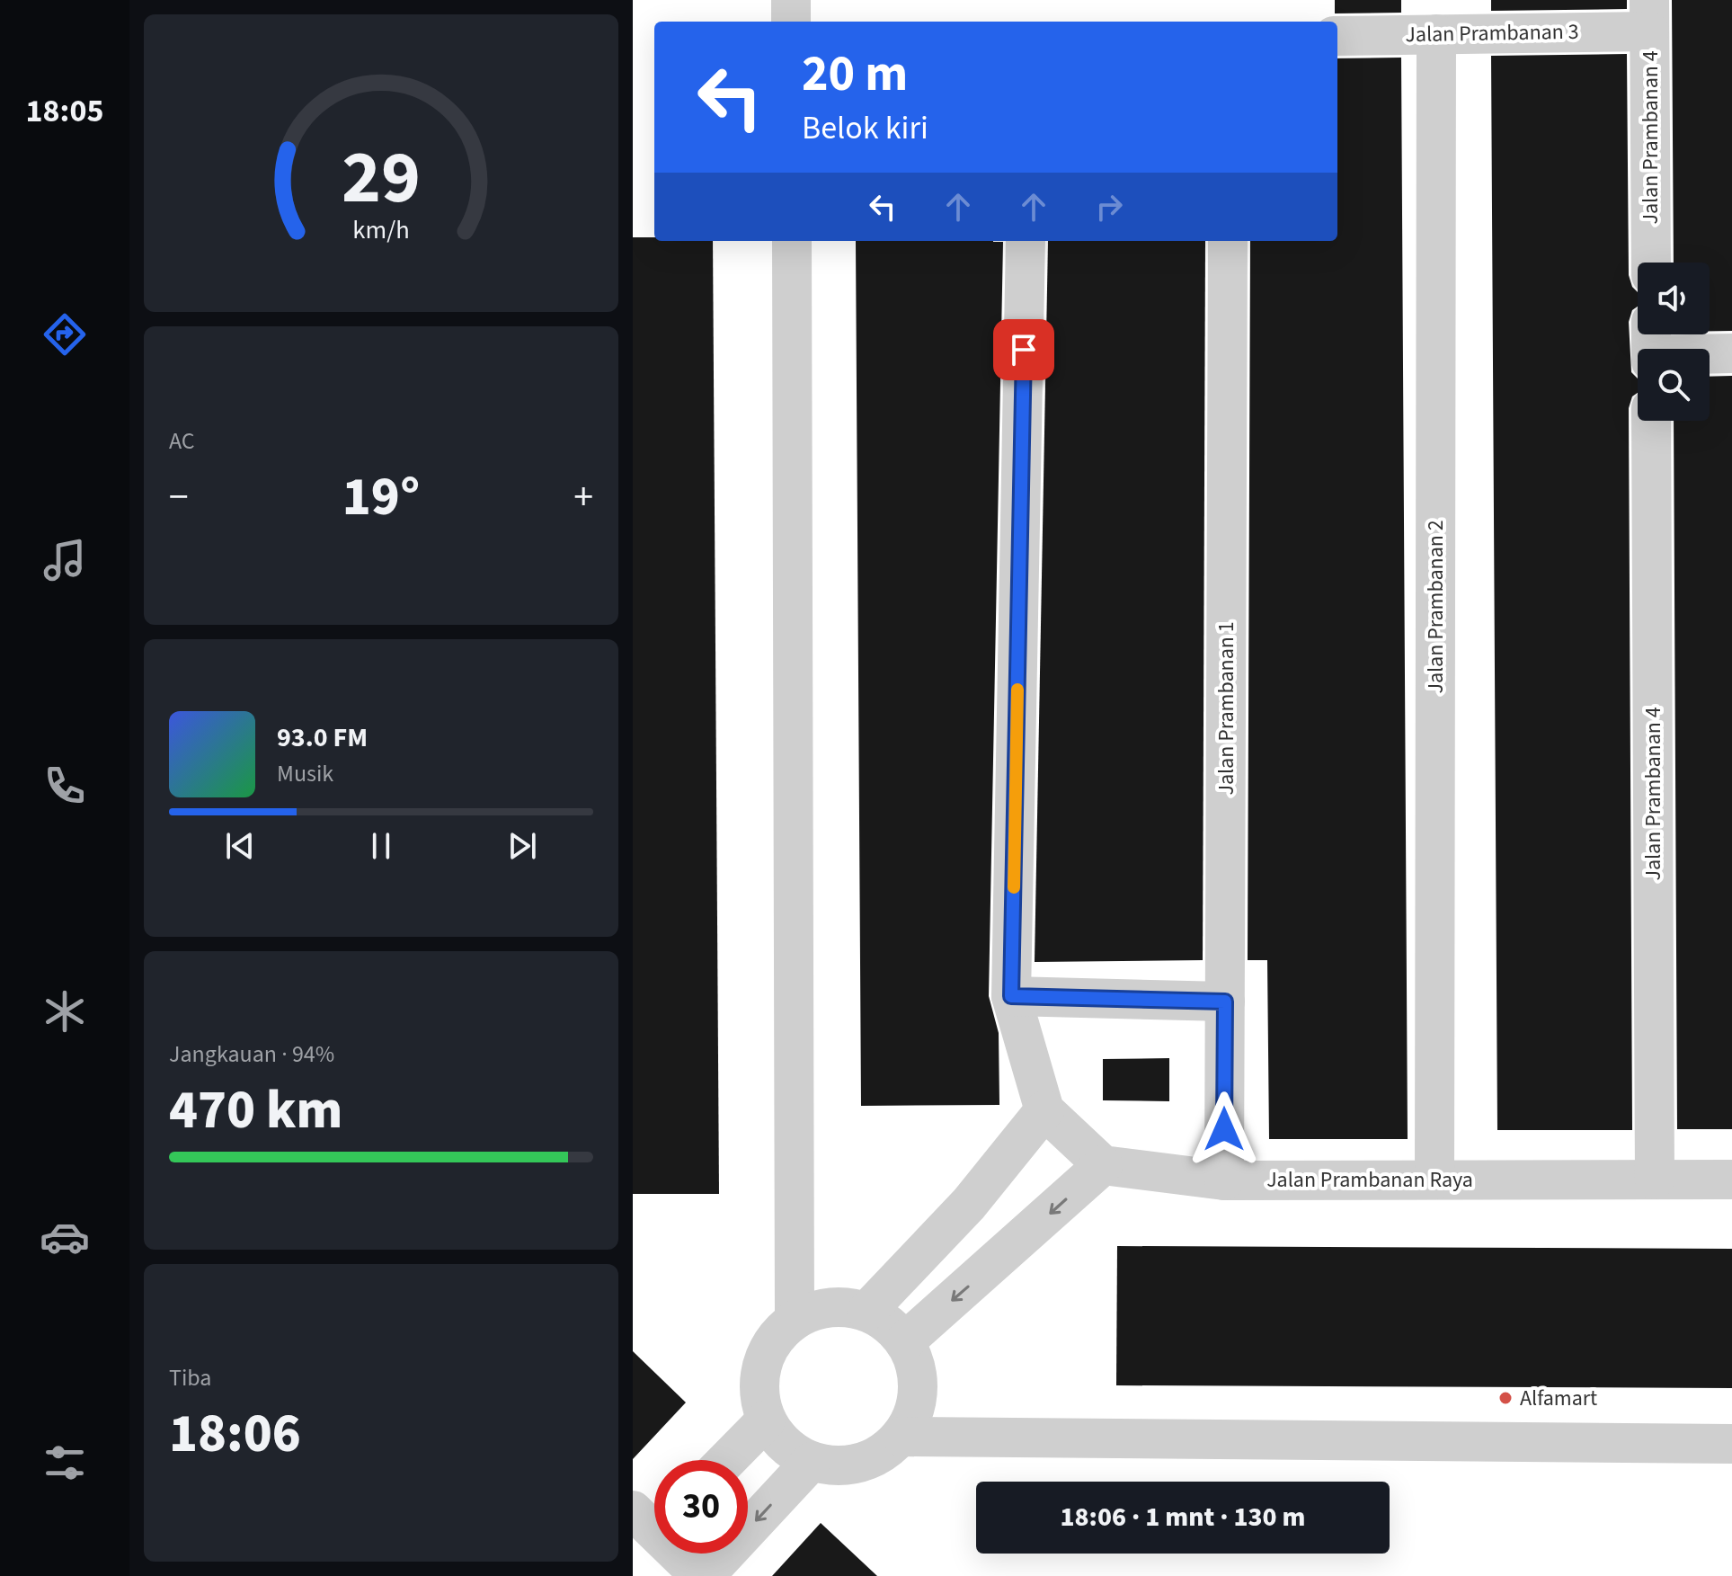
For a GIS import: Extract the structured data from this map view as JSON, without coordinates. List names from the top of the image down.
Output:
{
  "streets": {
    "street": [
      "Jalan Prambanan 3",
      "Jalan Prambanan 4",
      "Jalan Prambanan 2",
      "Jalan Prambanan 1",
      "Jalan Prambanan Raya"
    ]
  },
  "crossings": [
    ["Jalan Prambanan 3", "Jalan Prambanan 4"],
    ["Jalan Prambanan 3", "Jalan Prambanan 2"],
    ["Jalan Prambanan 4", "Jalan Prambanan Raya"],
    ["Jalan Prambanan 2", "Jalan Prambanan Raya"],
    ["Jalan Prambanan 1", "Jalan Prambanan Raya"]
  ],
  "places": ["Alfamart"],
  "page": {
    "tabs": "18:05",
    "turn": ["20 m", "Belok kiri"],
    "tile": [
      "AC",
      ["Jangkauan · 94%", "470 km"],
      ["Tiba", "18:06"]
    ],
    "heat": ["−", "19°", "+"],
    "song": ["93.0 FM", "Musik"],
    "limit": "30",
    "trip": "18:06 · 1 mnt · 130 m",
    "gauge": ["29", "km/h"]
  }
}
